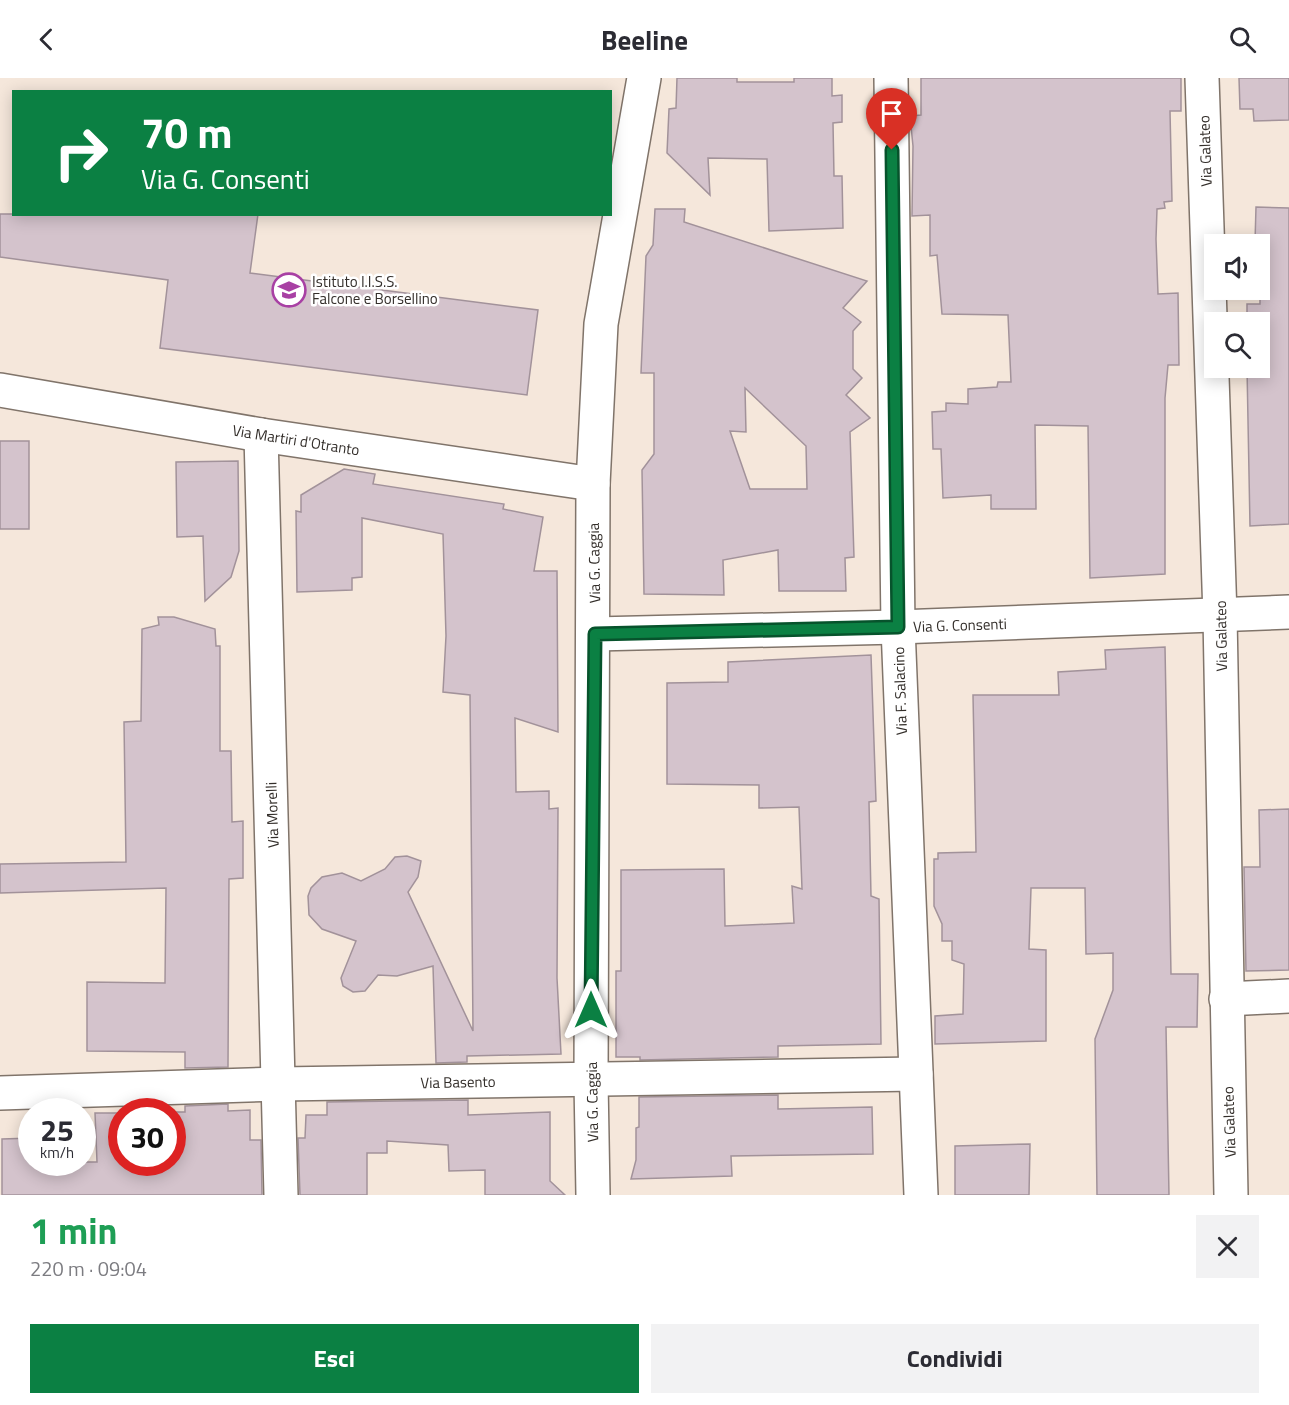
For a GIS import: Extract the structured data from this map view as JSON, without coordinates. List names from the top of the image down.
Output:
{
  "streets": {
    "street": [
      "Via Galateo",
      "Via Martiri d'Otranto",
      "Via G. Caggia",
      "Via G. Consenti",
      "Via F. Salacino",
      "Via Morelli",
      "Via Basento"
    ]
  },
  "crossings": [
    ["Via Galateo", "Via G. Consenti"],
    ["Via Martiri d'Otranto", "Via G. Caggia"],
    ["Via Martiri d'Otranto", "Via Morelli"],
    ["Via G. Caggia", "Via G. Consenti"],
    ["Via G. Caggia", "Via Basento"],
    ["Via G. Consenti", "Via F. Salacino"],
    ["Via F. Salacino", "Via Basento"],
    ["Via Morelli", "Via Basento"]
  ],
  "places": {
    "school or university": ["Istituto I.I.S.S. Falcone e Borsellino"]
  },
  "page": {
    "header": "Beeline",
    "turn": ["70 m", "Via G. Consenti"],
    "speed": "25 km/h",
    "limit": "30",
    "heading": ["1 min", "220 m · 09:04"],
    "buttons": ["Esci", "Condividi"]
  }
}
